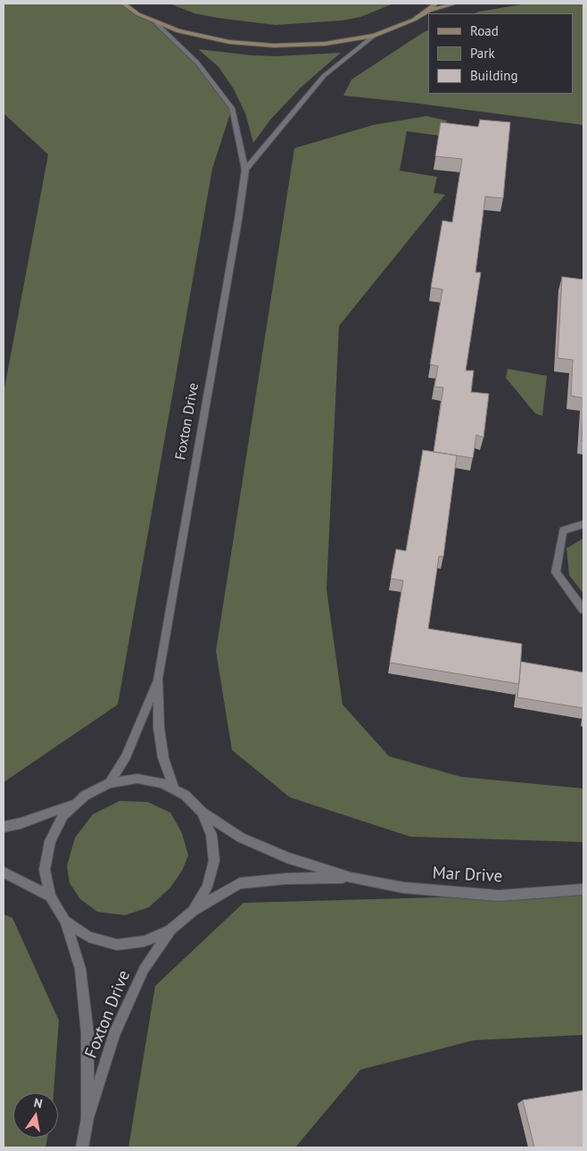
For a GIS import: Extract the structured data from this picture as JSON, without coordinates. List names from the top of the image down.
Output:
{
  "streets": {
    "street": ["Foxton Drive", "Mar Drive"]
  },
  "crossings": [
    ["Foxton Drive", "Mar Drive"]
  ],
  "legend": ["Road", "Park", "Building"],
  "north": "top"
}
